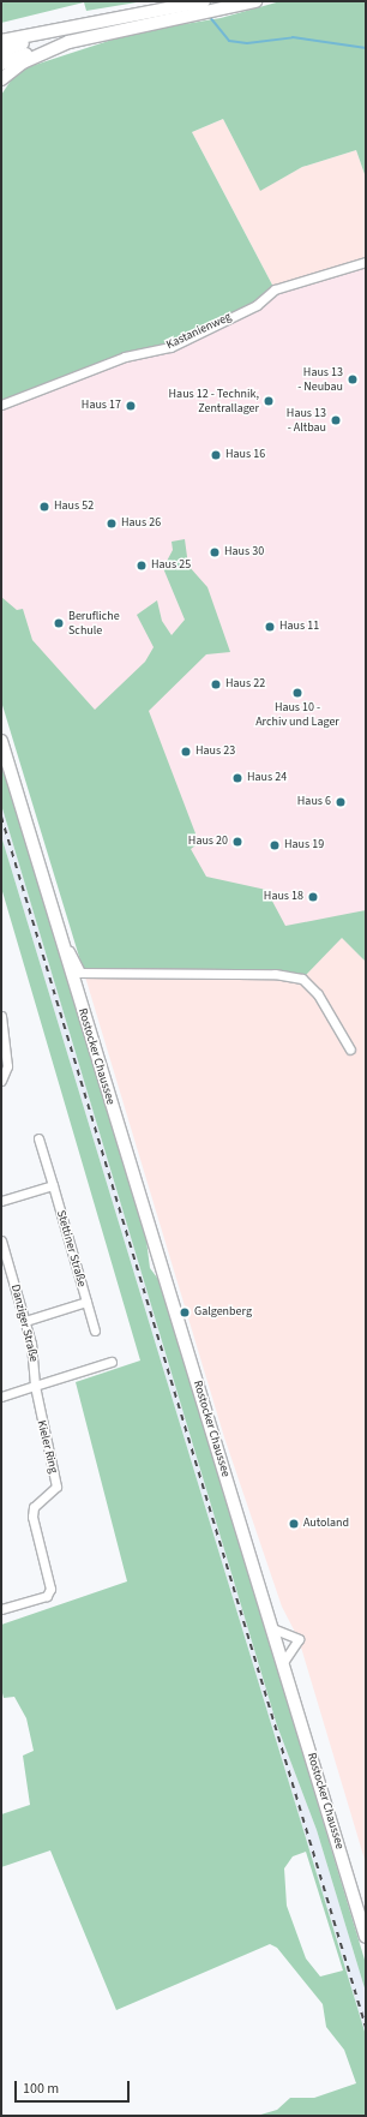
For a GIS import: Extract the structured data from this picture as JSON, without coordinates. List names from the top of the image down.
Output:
{
  "streets": {
    "main road": ["Rostocker Chaussee"],
    "street": [
      "Kastanienweg",
      "Stettiner Straße",
      "Danziger Straße",
      "Kieler Ring"
    ]
  },
  "crossings": [
    ["Stettiner Straße", "Danziger Straße"],
    ["Danziger Straße", "Kieler Ring"]
  ],
  "places": [
    "Haus 13 - Neubau",
    "Haus 12 - Technik, Zentrallager",
    "Haus 17",
    "Haus 13 - Altbau",
    "Haus 16",
    "Haus 52",
    "Haus 26",
    "Haus 30",
    "Haus 25",
    "Berufliche Schule",
    "Haus 11",
    "Haus 22",
    "Haus 10 - Archiv und Lager",
    "Haus 23",
    "Haus 24",
    "Haus 6",
    "Haus 20",
    "Haus 19",
    "Haus 18",
    "Galgenberg",
    "Autoland"
  ],
  "scale_bar": "100 m"
}
